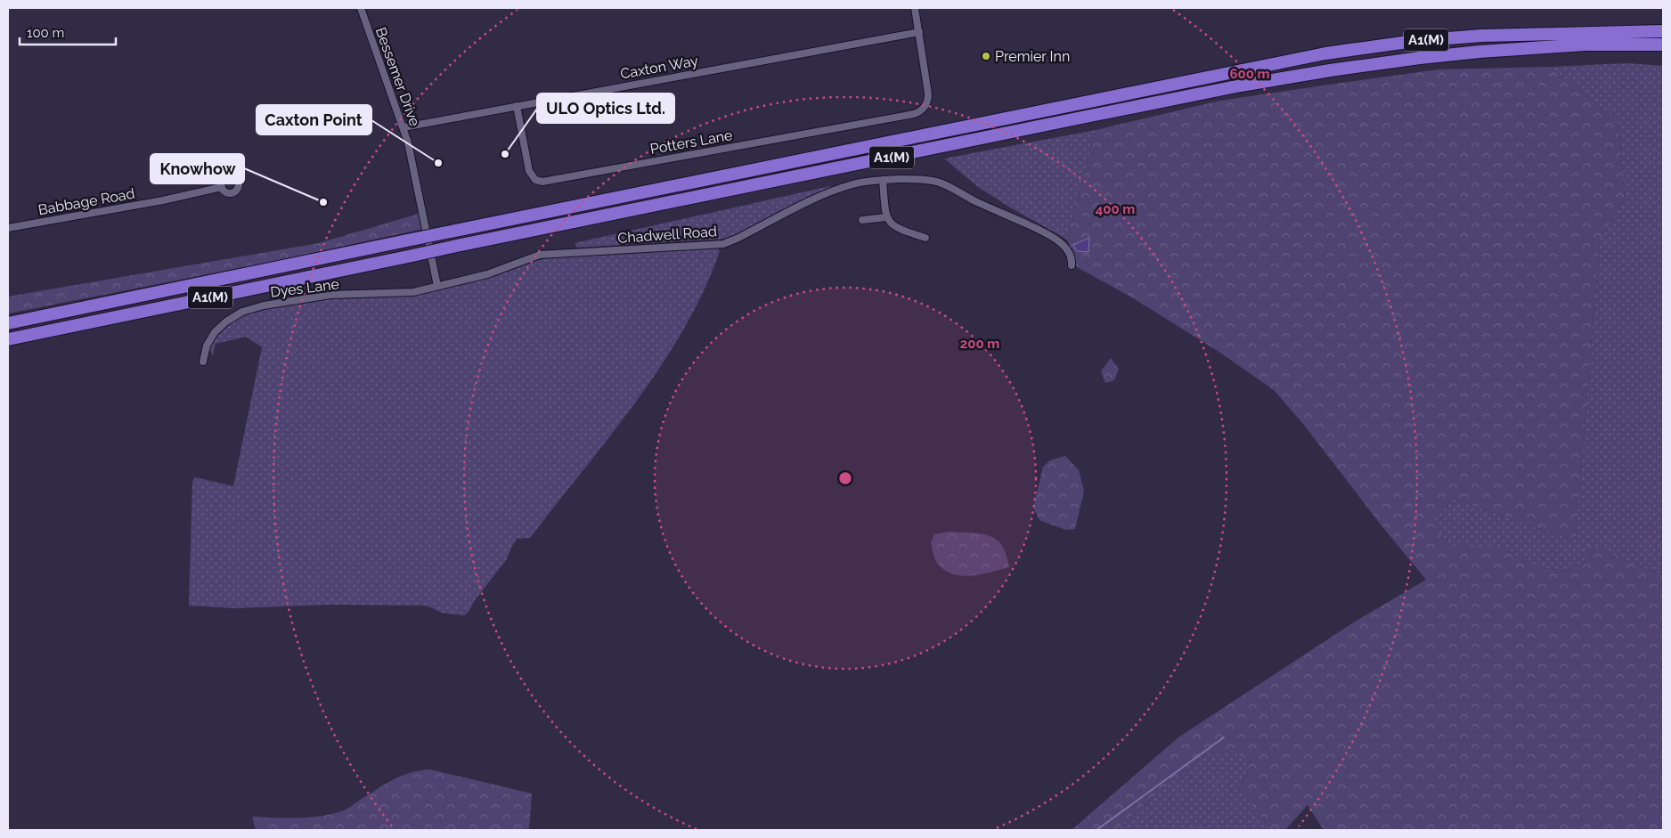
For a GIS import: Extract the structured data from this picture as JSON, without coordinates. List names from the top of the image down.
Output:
{
  "streets": {
    "highway": ["A1(M)"],
    "street": [
      "Caxton Way",
      "Bessemer Drive",
      "Potters Lane",
      "Babbage Road",
      "Chadwell Road",
      "Dyes Lane"
    ]
  },
  "crossings": [
    ["Caxton Way", "Bessemer Drive"],
    ["Caxton Way", "Potters Lane"],
    ["Bessemer Drive", "Chadwell Road"],
    ["Bessemer Drive", "Dyes Lane"],
    ["Chadwell Road", "Dyes Lane"]
  ],
  "places": [
    "Premier Inn",
    "ULO Optics Ltd.",
    "Caxton Point",
    "Knowhow"
  ],
  "scale_bar": "100 m",
  "rings": ["600 m", "400 m", "200 m"]
}
